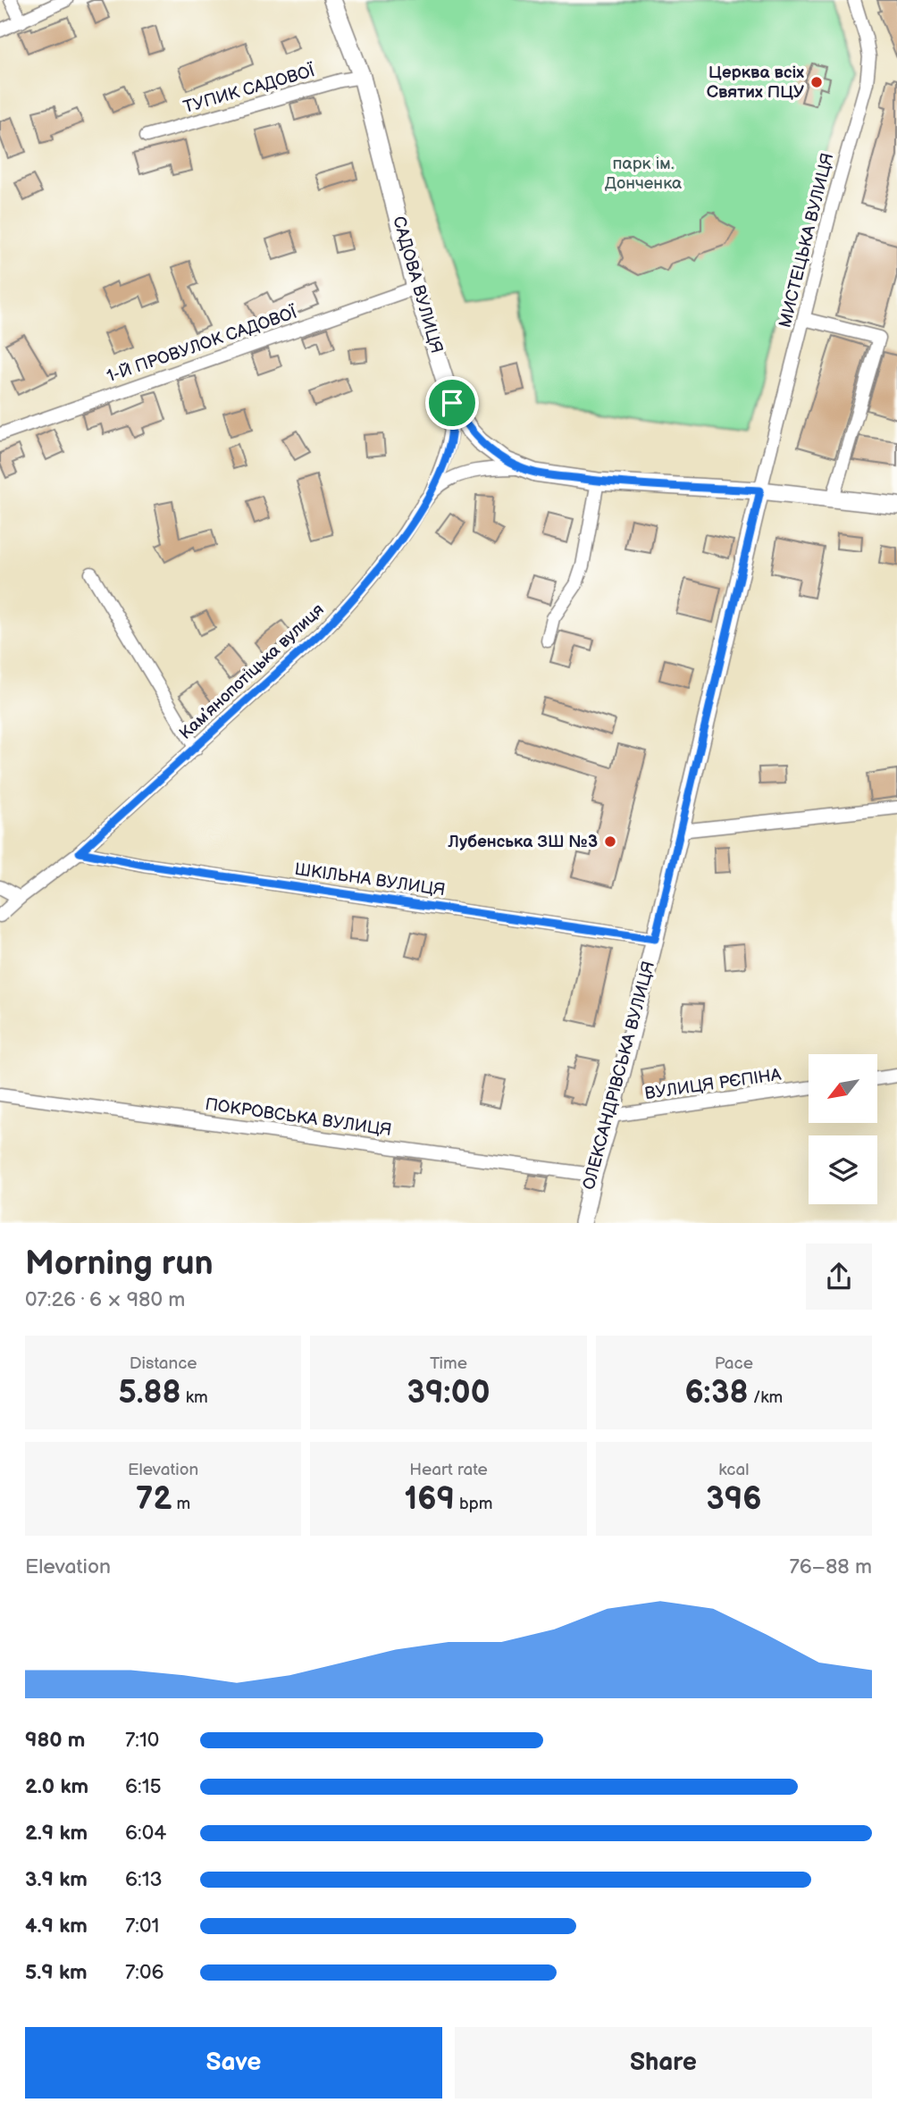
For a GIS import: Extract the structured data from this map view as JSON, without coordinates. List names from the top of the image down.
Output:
{
  "streets": {
    "main road": ["САДОВА ВУЛИЦЯ", "ОЛЕКСАНДРІВСЬКА ВУЛИЦЯ"],
    "street": [
      "ТУПИК САДОВОЇ",
      "МИСТЕЦЬКА ВУЛИЦЯ",
      "1-Й ПРОВУЛОК САДОВОЇ",
      "Камʼянопотіцька вулиця",
      "ШКІЛЬНА ВУЛИЦЯ",
      "ВУЛИЦЯ РЄПІНА",
      "ПОКРОВСЬКА ВУЛИЦЯ"
    ]
  },
  "crossings": [
    ["ТУПИК САДОВОЇ", "САДОВА ВУЛИЦЯ"],
    ["МИСТЕЦЬКА ВУЛИЦЯ", "САДОВА ВУЛИЦЯ"],
    ["МИСТЕЦЬКА ВУЛИЦЯ", "ОЛЕКСАНДРІВСЬКА ВУЛИЦЯ"],
    ["САДОВА ВУЛИЦЯ", "1-Й ПРОВУЛОК САДОВОЇ"],
    ["САДОВА ВУЛИЦЯ", "Камʼянопотіцька вулиця"],
    ["САДОВА ВУЛИЦЯ", "ОЛЕКСАНДРІВСЬКА ВУЛИЦЯ"],
    ["Камʼянопотіцька вулиця", "ШКІЛЬНА ВУЛИЦЯ"],
    ["ШКІЛЬНА ВУЛИЦЯ", "ОЛЕКСАНДРІВСЬКА ВУЛИЦЯ"],
    ["ОЛЕКСАНДРІВСЬКА ВУЛИЦЯ", "ВУЛИЦЯ РЄПІНА"],
    ["ОЛЕКСАНДРІВСЬКА ВУЛИЦЯ", "ПОКРОВСЬКА ВУЛИЦЯ"]
  ],
  "parks": ["парк ім. Донченка"],
  "places": ["Церква всіх Святих ПЦУ", "Лубенська ЗШ №3"],
  "north": "bottom left",
  "page": {
    "heading": ["Morning run", "07:26 · 6 × 980 m"],
    "stats": [
      ["Distance", "5.88 km"],
      ["Time", "39:00"],
      ["Pace", "6:38 /km"],
      ["Elevation", "72 m"],
      ["Heart rate", "169 bpm"],
      ["kcal", "396"]
    ],
    "chart": ["Elevation", "76–88 m"],
    "list": [
      {
        "name": "980 m",
        "note": "7:10"
      },
      {
        "name": "2.0 km",
        "note": "6:15"
      },
      {
        "name": "2.9 km",
        "note": "6:04"
      },
      {
        "name": "3.9 km",
        "note": "6:13"
      },
      {
        "name": "4.9 km",
        "note": "7:01"
      },
      {
        "name": "5.9 km",
        "note": "7:06"
      }
    ],
    "buttons": ["Save", "Share"]
  }
}
